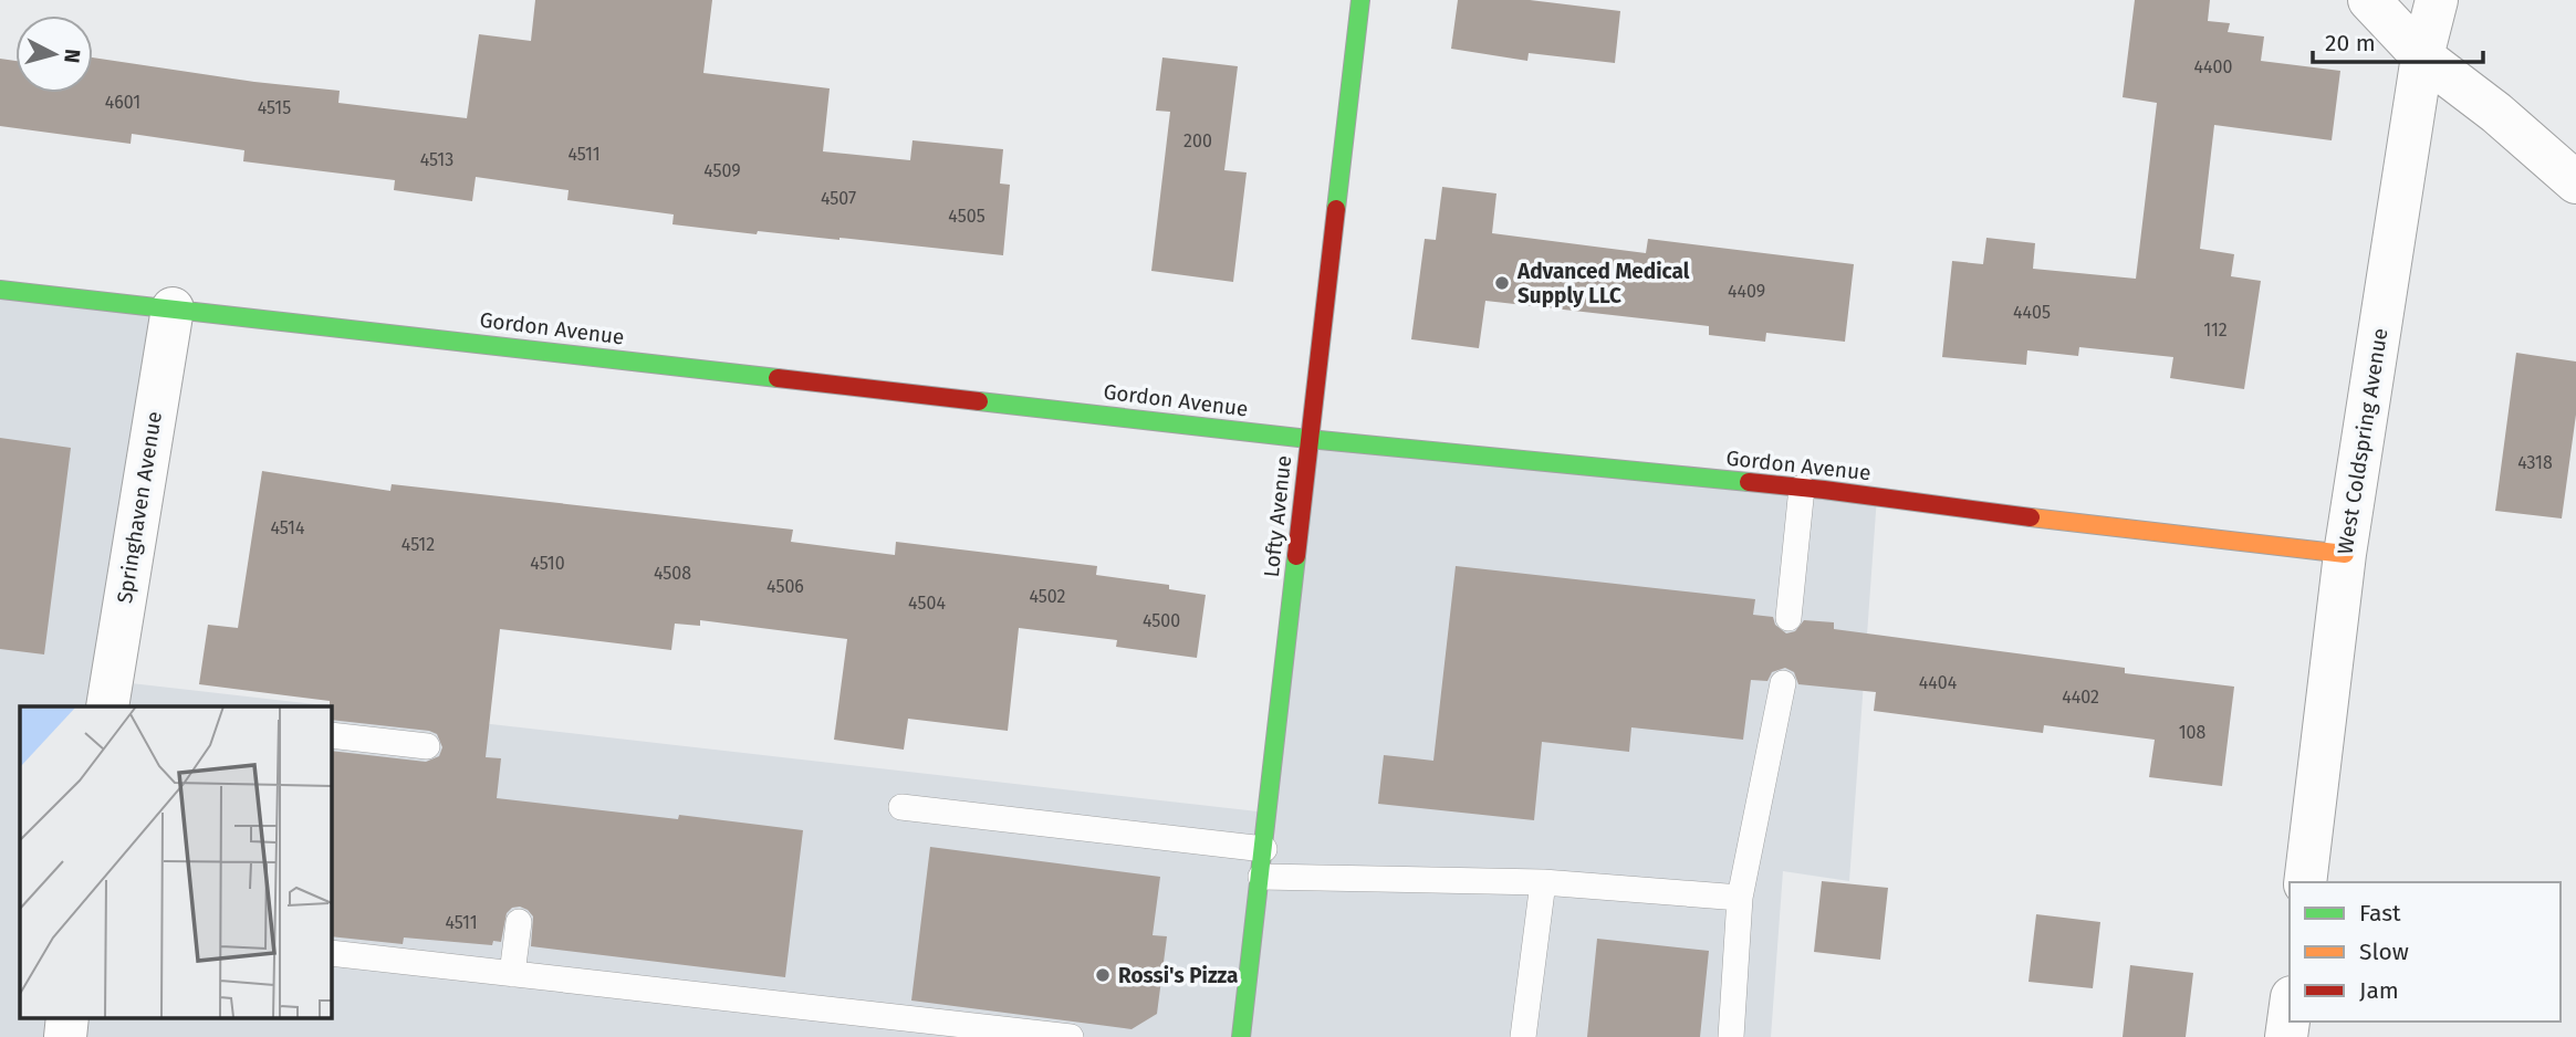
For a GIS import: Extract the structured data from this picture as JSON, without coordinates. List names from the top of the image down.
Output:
{
  "streets": {
    "street": [
      "Gordon Avenue",
      "West Coldspring Avenue",
      "Springhaven Avenue",
      "Lofty Avenue"
    ]
  },
  "crossings": [
    ["Gordon Avenue", "West Coldspring Avenue"],
    ["Gordon Avenue", "Springhaven Avenue"],
    ["Gordon Avenue", "Lofty Avenue"]
  ],
  "places": ["Advanced Medical Supply LLC", "Rossi's Pizza"],
  "house_numbers": [
    "4400",
    "4601",
    "4515",
    "200",
    "4511",
    "4513",
    "4509",
    "4507",
    "4505",
    "4409",
    "4405",
    "112",
    "4318",
    "4514",
    "4512",
    "4510",
    "4508",
    "4506",
    "4502",
    "4504",
    "4500",
    "4404",
    "4402",
    "108",
    "4511"
  ],
  "legend": ["Fast", "Slow", "Jam"],
  "scale_bar": "20 m",
  "north": "right"
}
